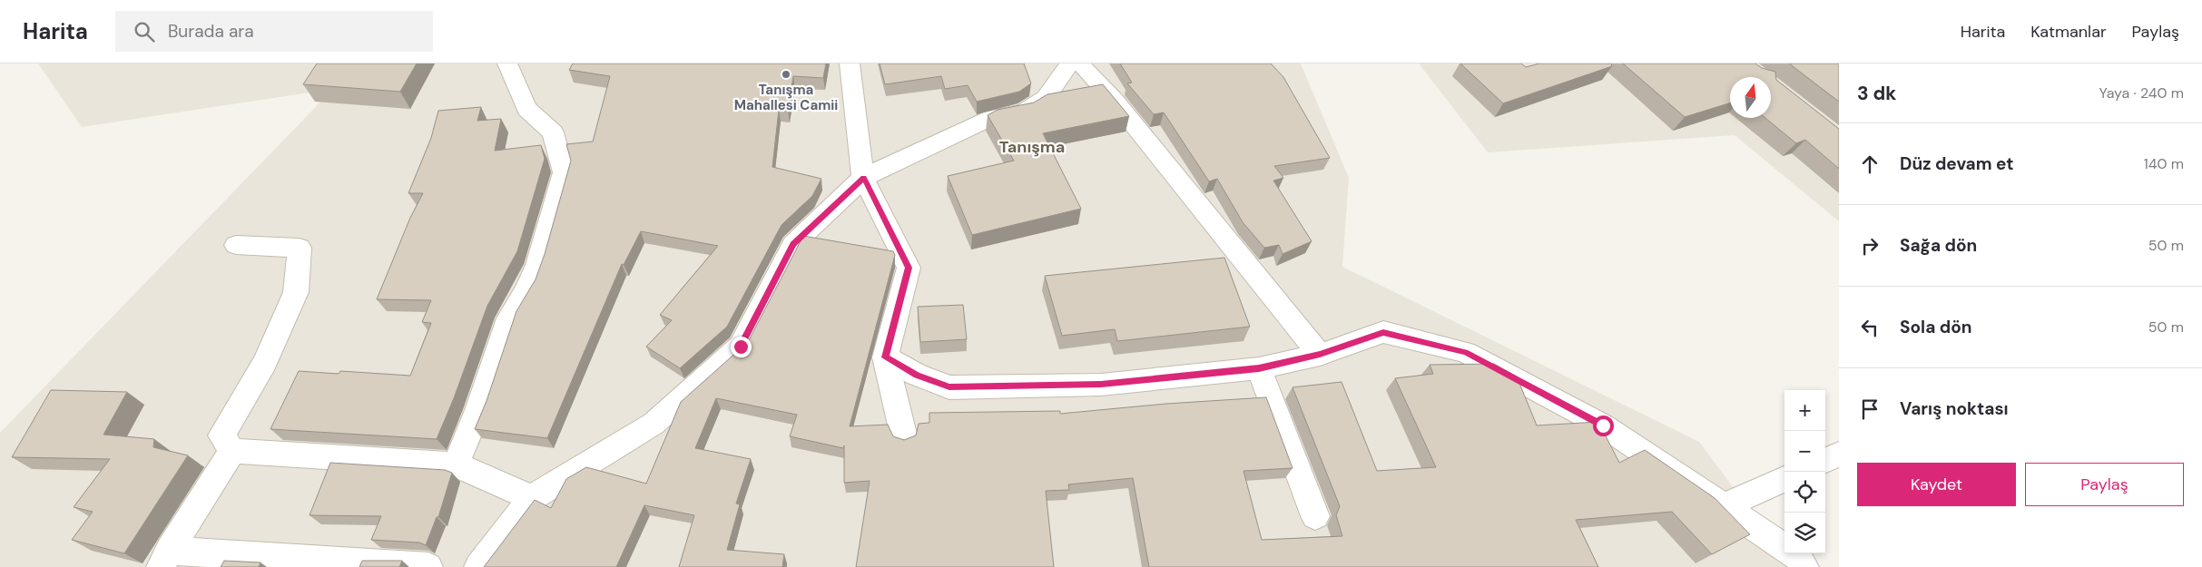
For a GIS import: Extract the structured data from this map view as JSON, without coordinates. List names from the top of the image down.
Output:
{
  "districts": ["Tanışma"],
  "places": ["Tanışma Mahallesi Camii"],
  "north": "top",
  "page": {
    "header": "Harita",
    "search": "Burada ara",
    "nav": ["Harita", "Katmanlar", "Paylaş"],
    "heading": ["3 dk", "Yaya · 240 m"],
    "list": [
      ["Düz devam et", "140 m"],
      ["Sağa dön", "50 m"],
      ["Sola dön", "50 m"],
      "Varış noktası"
    ],
    "map_buttons": ["+", "−"],
    "buttons": ["Kaydet", "Paylaş"]
  }
}
